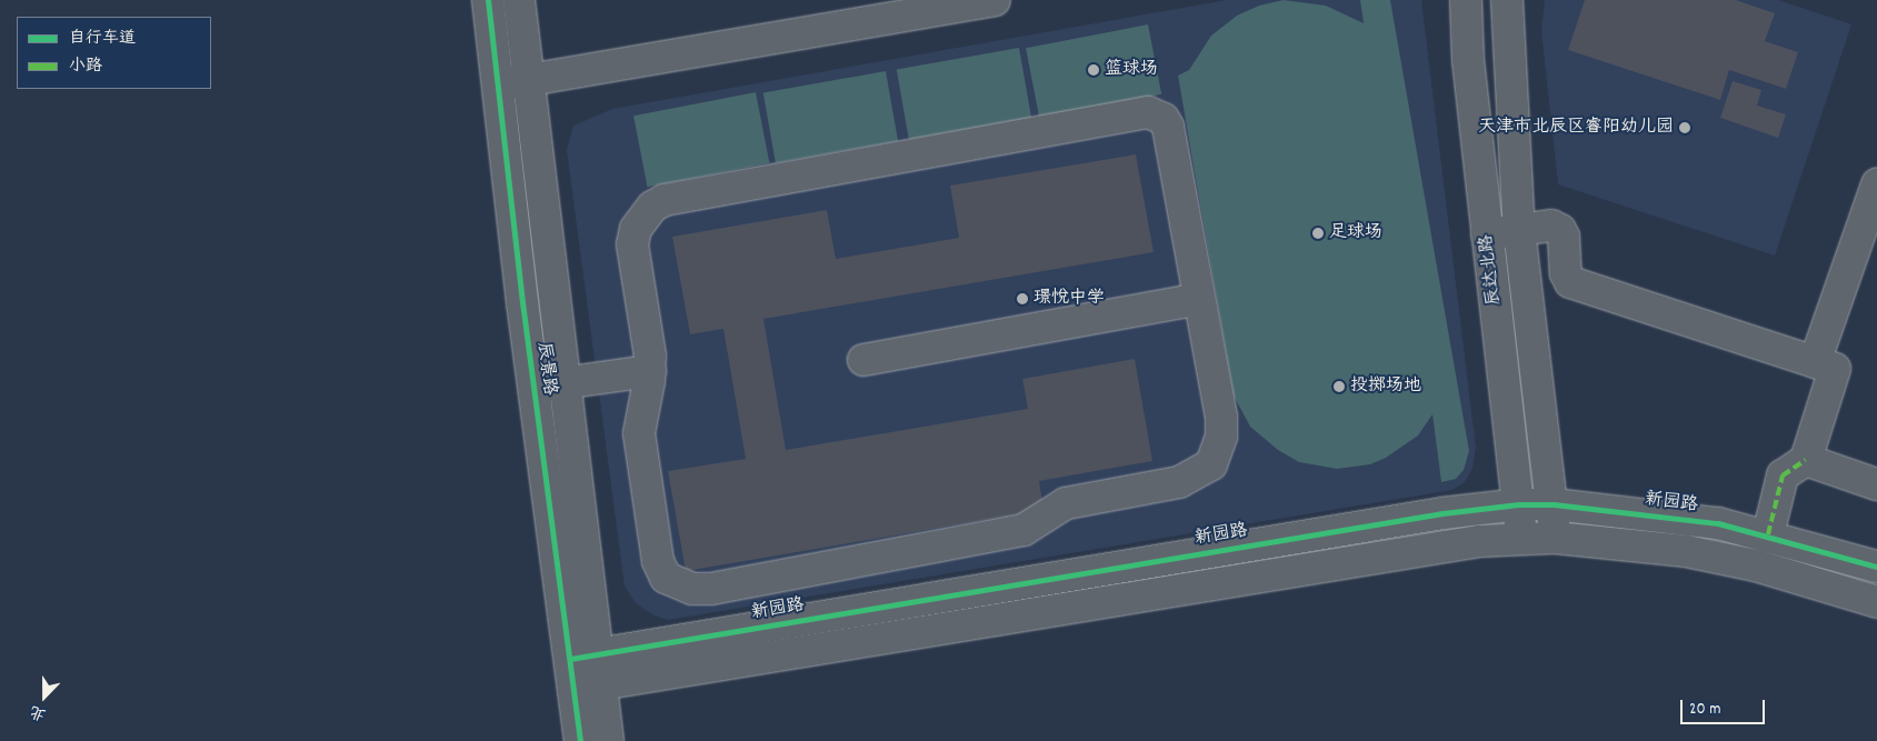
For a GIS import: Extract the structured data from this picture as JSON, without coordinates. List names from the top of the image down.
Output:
{
  "streets": {
    "street": ["辰达北路", "辰景路", "新园路"]
  },
  "crossings": [
    ["辰达北路", "新园路"],
    ["辰景路", "新园路"]
  ],
  "places": [
    "篮球场",
    "天津市北辰区睿阳幼儿园",
    "足球场",
    "璟悦中学",
    "投掷场地"
  ],
  "legend": ["自行车道", "小路"],
  "scale_bar": "20 m",
  "north": "bottom"
}
